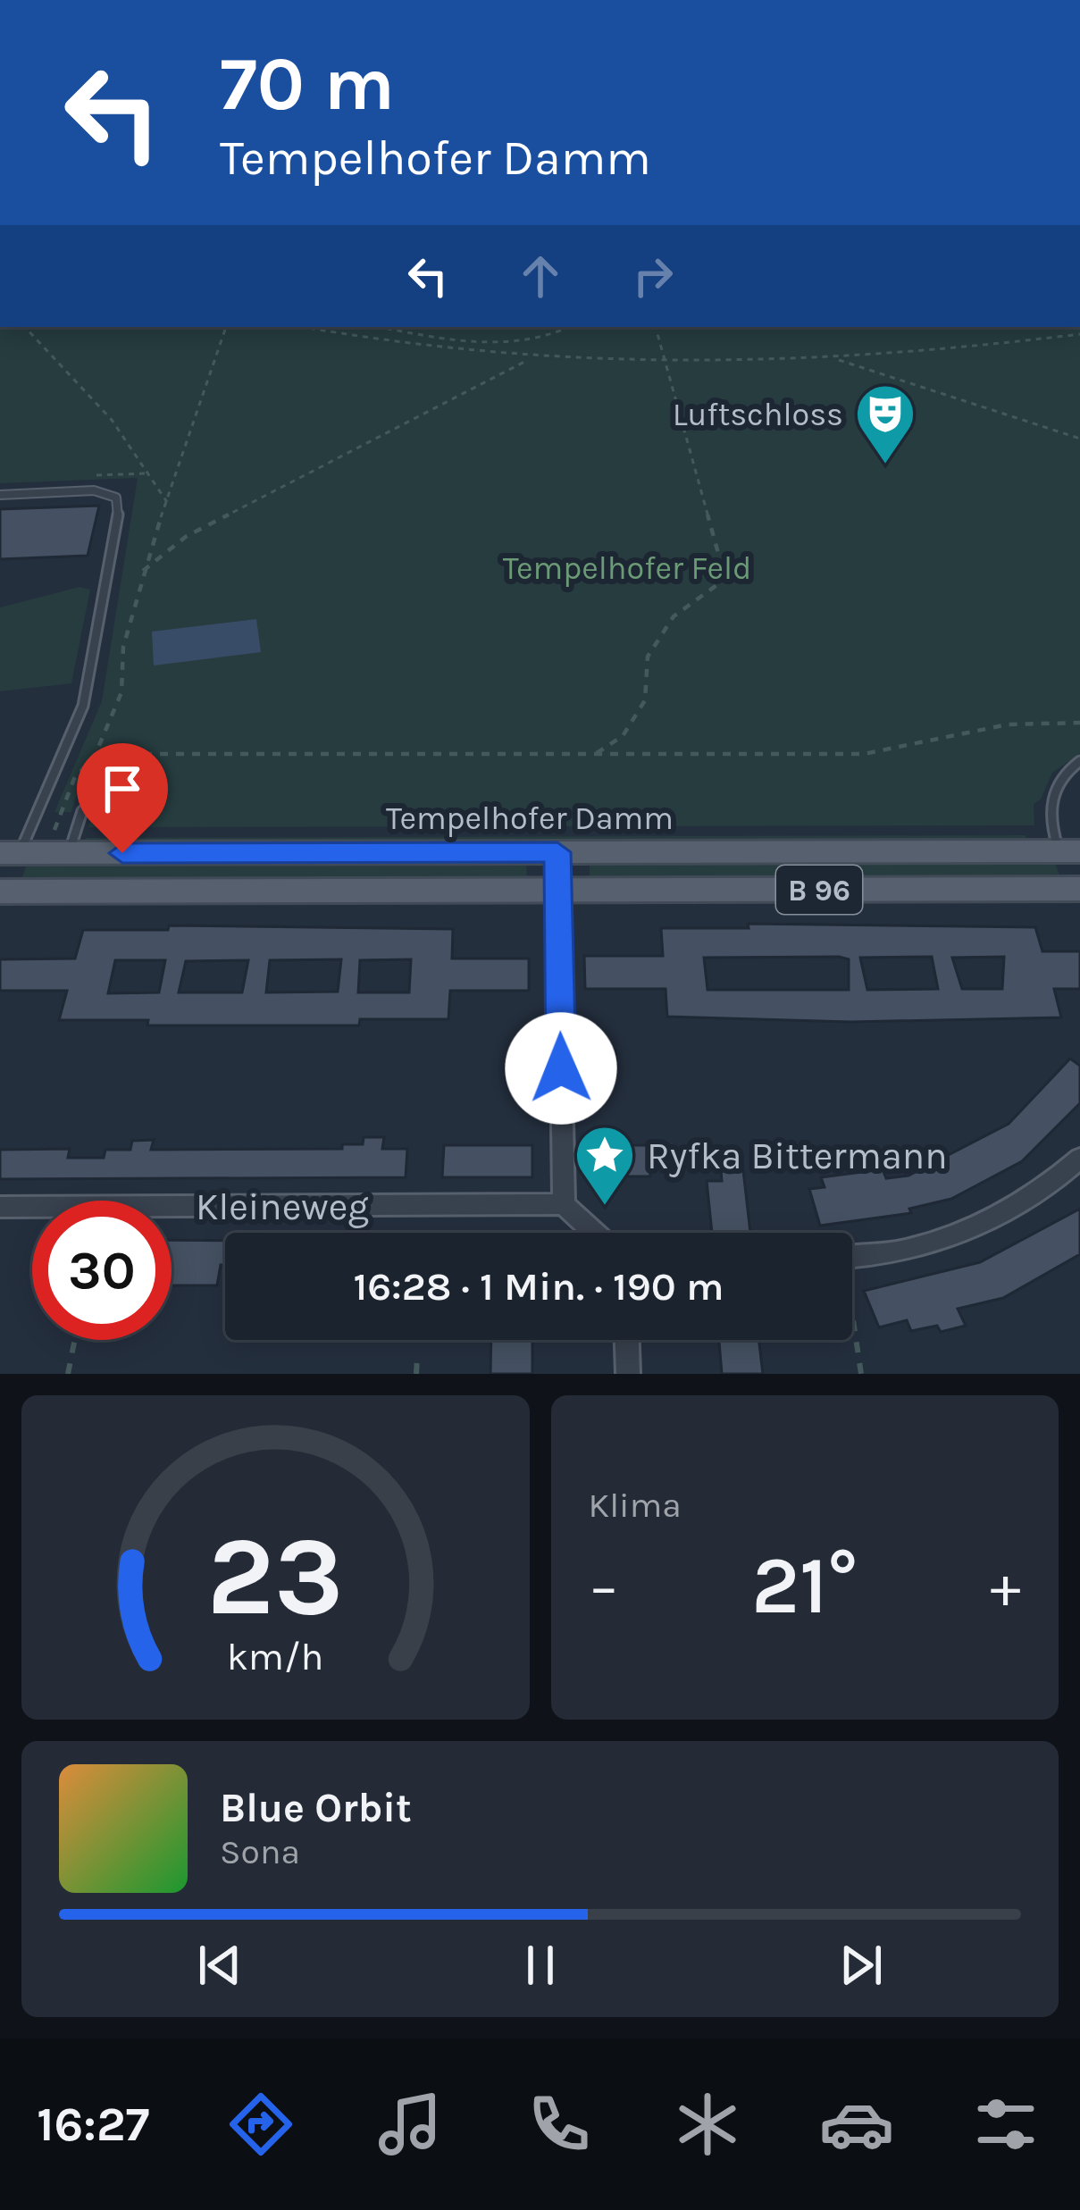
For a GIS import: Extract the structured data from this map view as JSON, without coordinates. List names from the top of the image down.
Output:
{
  "streets": {
    "main road": ["Tempelhofer Damm", "B 96"],
    "street": ["Kleineweg"]
  },
  "parks": ["Tempelhofer Feld"],
  "places": {
    "theatre": ["Luftschloss"],
    "place": ["Ryfka Bittermann"]
  },
  "page": {
    "turn": ["70 m", "Tempelhofer Damm"],
    "limit": "30",
    "trip": "16:28 · 1 Min. · 190 m",
    "tile": "Klima",
    "heat": ["−", "21°", "+"],
    "song": ["Blue Orbit", "Sona"],
    "tabs": "16:27",
    "gauge": ["23", "km/h"]
  }
}
